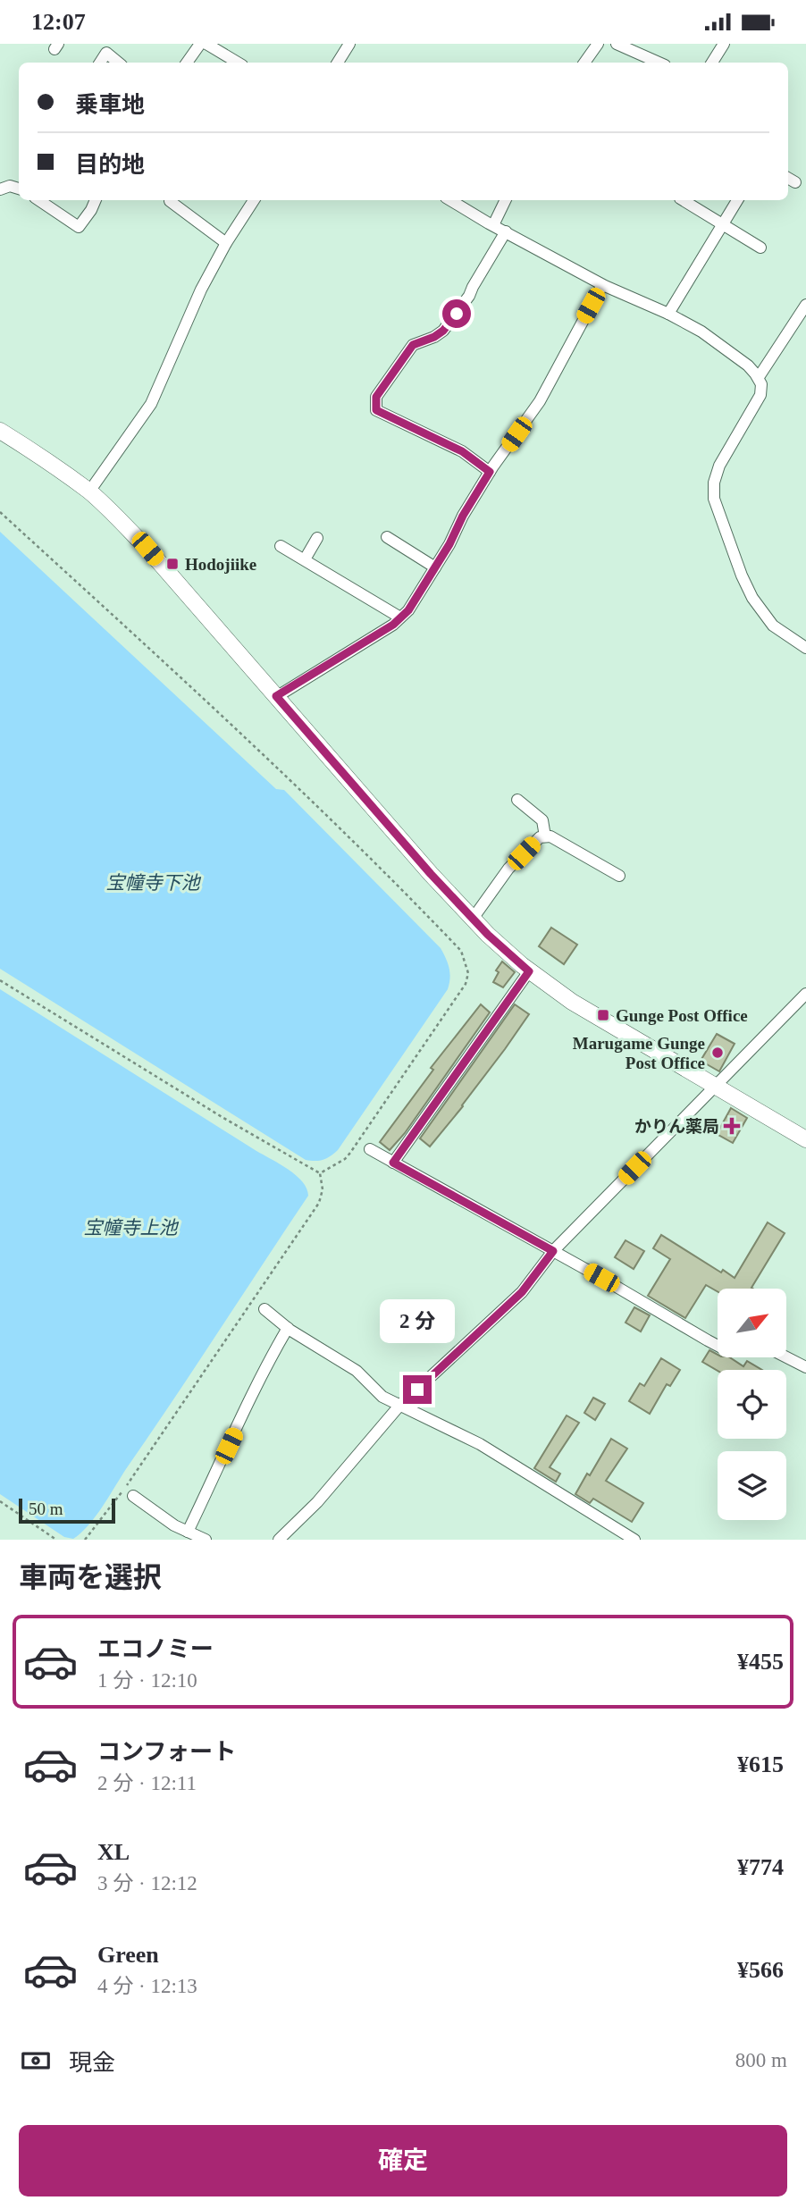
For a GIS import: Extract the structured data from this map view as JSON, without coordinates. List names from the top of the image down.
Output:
{
  "water": ["宝幢寺下池", "宝幢寺上池"],
  "places": {
    "transit": ["Hodojiike", "Gunge Post Office"],
    "other": ["Marugame Gunge Post Office"],
    "health": ["かりん薬局"]
  },
  "scale_bar": "50 m",
  "north": "top right",
  "page": {
    "status": "12:07",
    "banner": ["乗車地", "目的地"],
    "bubble": "2 分",
    "scale": "50 m",
    "heading": "車両を選択",
    "list": [
      {
        "name": "エコノミー",
        "note": "1 分 · 12:10",
        "value": "¥455"
      },
      {
        "name": "コンフォート",
        "note": "2 分 · 12:11",
        "value": "¥615"
      },
      {
        "name": "XL",
        "note": "3 分 · 12:12",
        "value": "¥774"
      },
      {
        "name": "Green",
        "note": "4 分 · 12:13",
        "value": "¥566"
      }
    ],
    "pay": ["現金", "800 m"],
    "buttons": "確定"
  }
}
